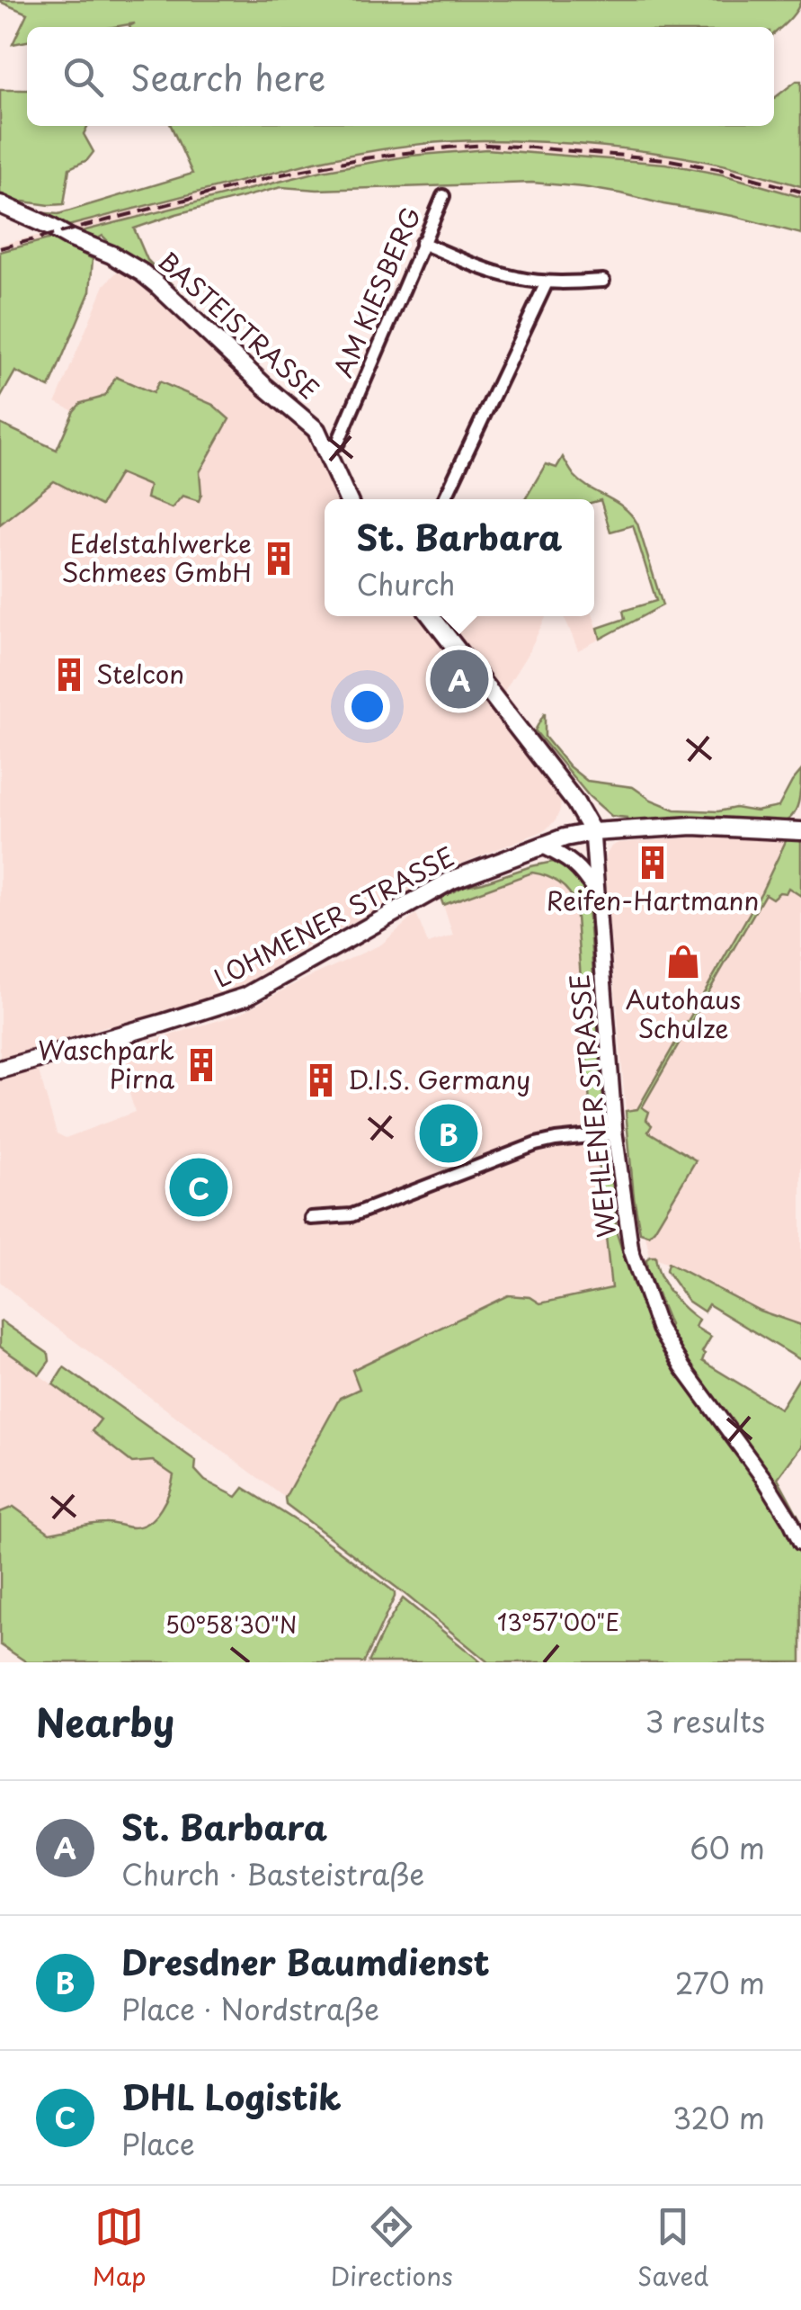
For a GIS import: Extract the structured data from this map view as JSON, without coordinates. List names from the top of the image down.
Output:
{
  "streets": {
    "main road": ["BASTEISTRASSE", "LOHMENER STRASSE"],
    "street": ["AM KIESBERG", "WEHLENER STRASSE"]
  },
  "crossings": [
    ["AM KIESBERG", "BASTEISTRASSE"],
    ["LOHMENER STRASSE", "WEHLENER STRASSE"]
  ],
  "places": {
    "building": [
      "Edelstahlwerke Schmees GmbH",
      "Stelcon",
      "Reifen-Hartmann",
      "Waschpark Pirna",
      "D.I.S. Germany"
    ],
    "shop": ["Autohaus Schulze"]
  },
  "page": {
    "search": "Search here",
    "popup": ["St. Barbara", "Church"],
    "pins": ["A", "B", "C"],
    "heading": ["Nearby", "3 results"],
    "list": [
      {
        "mark": "A",
        "name": "St. Barbara",
        "note": "Church · Basteistraße",
        "value": "60 m"
      },
      {
        "mark": "B",
        "name": "Dresdner Baumdienst",
        "note": "Place · Nordstraße",
        "value": "270 m"
      },
      {
        "mark": "C",
        "name": "DHL Logistik",
        "note": "Place",
        "value": "320 m"
      }
    ],
    "nav": ["Map", "Directions", "Saved"]
  },
  "coordinates": ["13°57'00\"E", "50°58'30\"N"]
}
